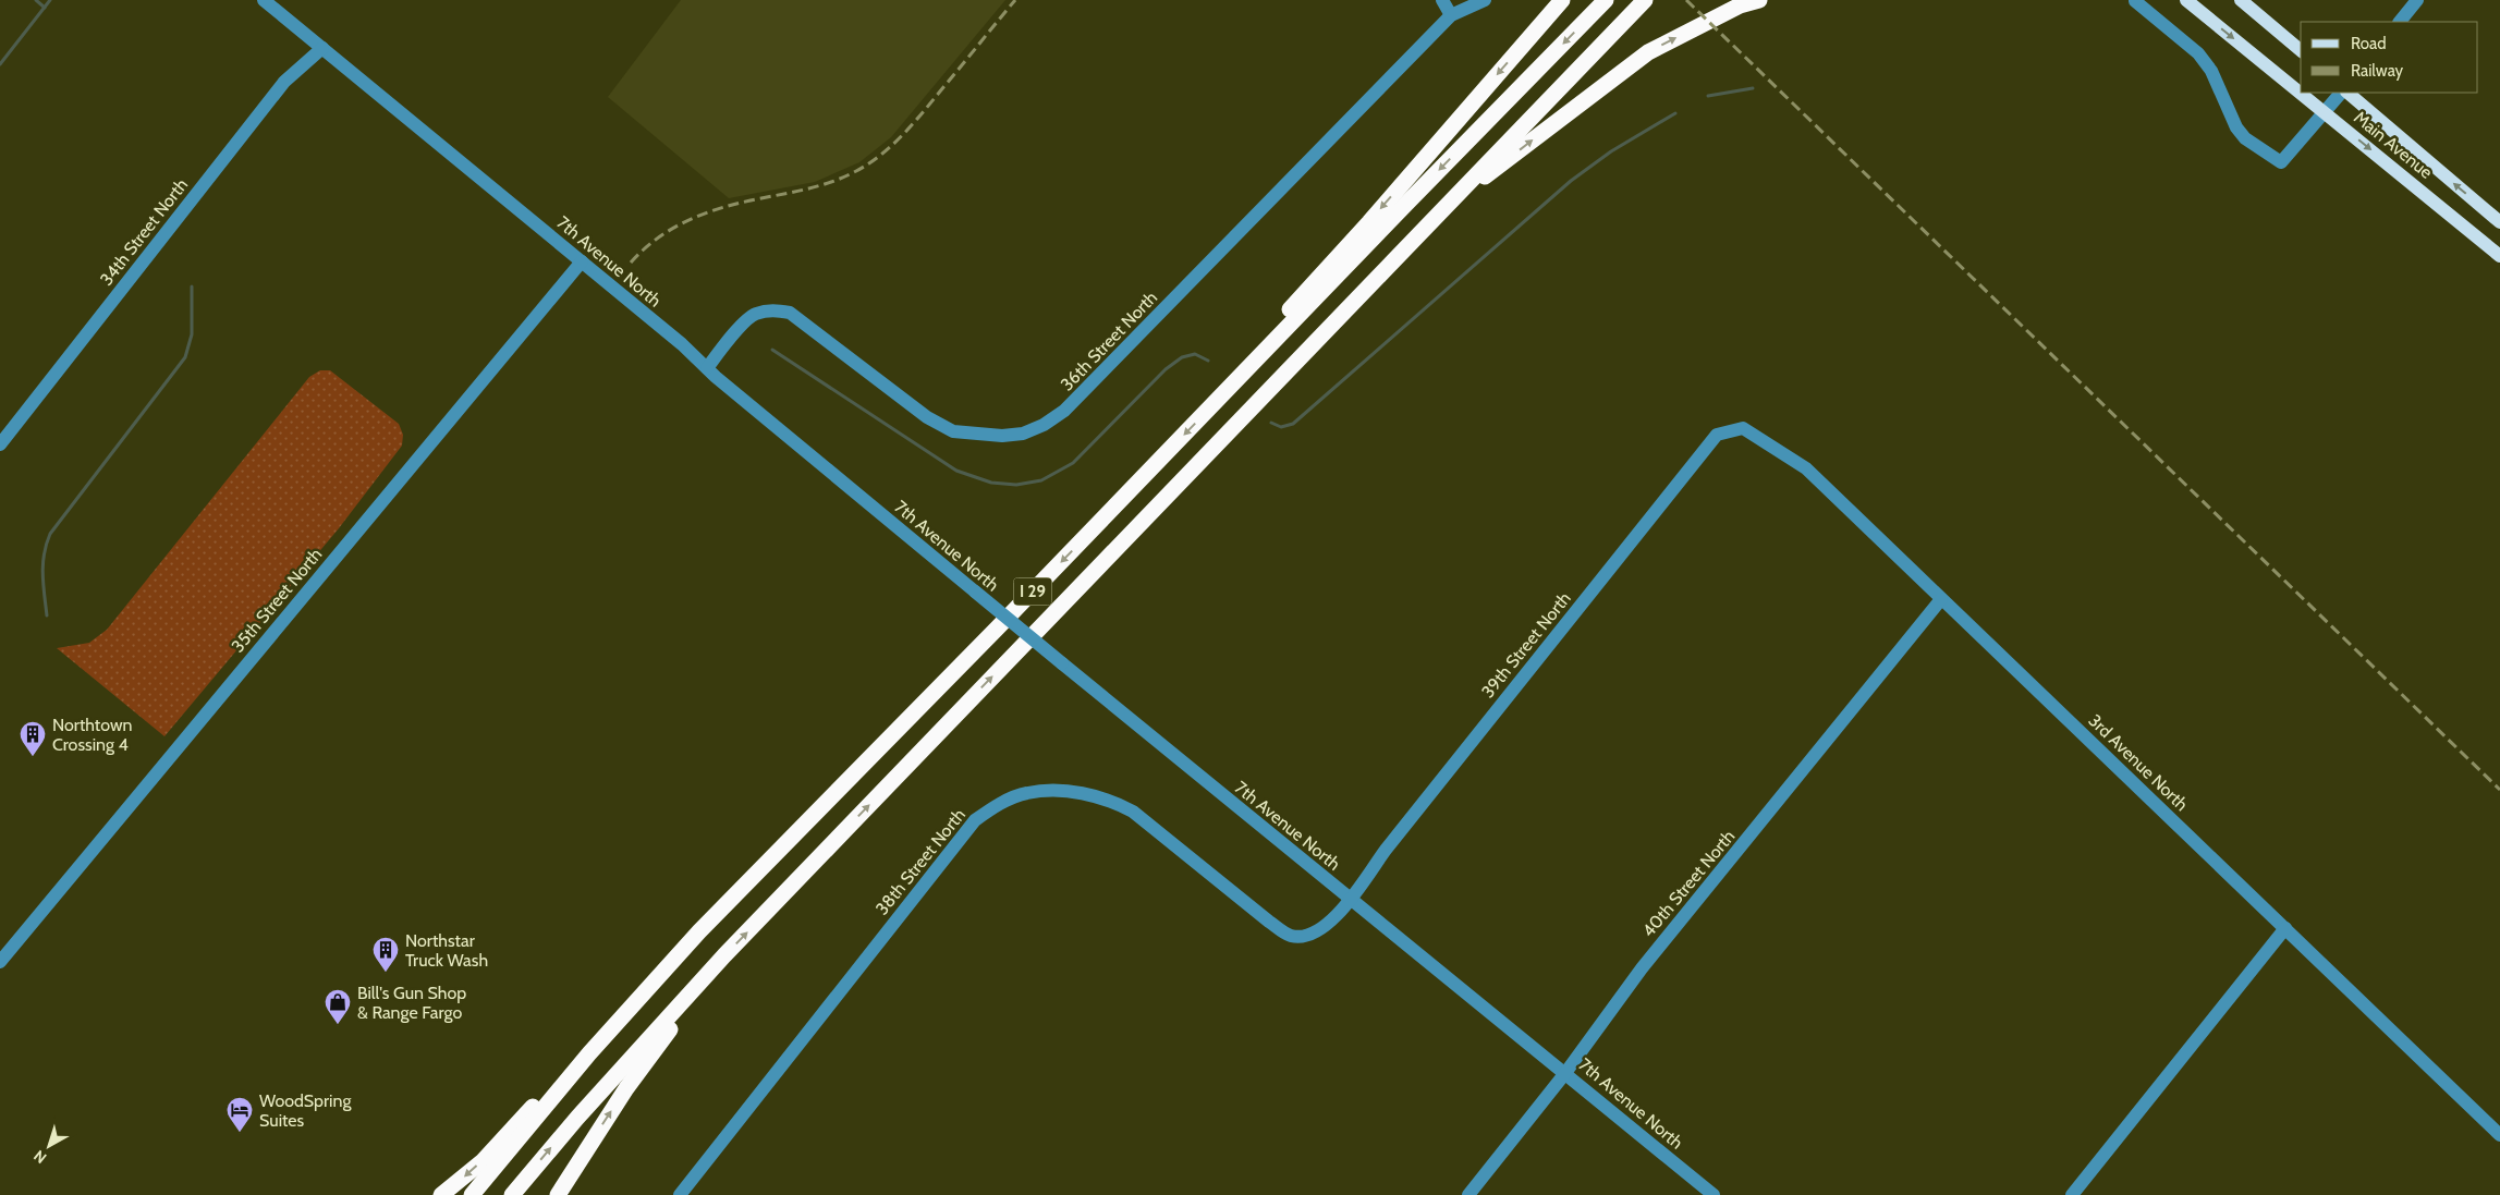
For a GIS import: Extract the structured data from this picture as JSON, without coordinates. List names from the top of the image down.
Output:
{
  "streets": {
    "highway": ["I 29"],
    "main road": ["Main Avenue"],
    "street": [
      "34th Street North",
      "7th Avenue North",
      "36th Street North",
      "35th Street North",
      "39th Street North",
      "3rd Avenue North",
      "38th Street North",
      "40th Street North"
    ]
  },
  "crossings": [
    ["34th Street North", "7th Avenue North"],
    ["7th Avenue North", "36th Street North"],
    ["7th Avenue North", "35th Street North"],
    ["7th Avenue North", "39th Street North"],
    ["7th Avenue North", "38th Street North"],
    ["7th Avenue North", "40th Street North"],
    ["39th Street North", "3rd Avenue North"],
    ["39th Street North", "38th Street North"],
    ["3rd Avenue North", "40th Street North"]
  ],
  "places": {
    "building": ["Northtown Crossing 4", "Northstar Truck Wash"],
    "shop": ["Bill's Gun Shop & Range Fargo"],
    "hotel": ["WoodSpring Suites"]
  },
  "legend": ["Road", "Railway"],
  "north": "bottom left"
}
